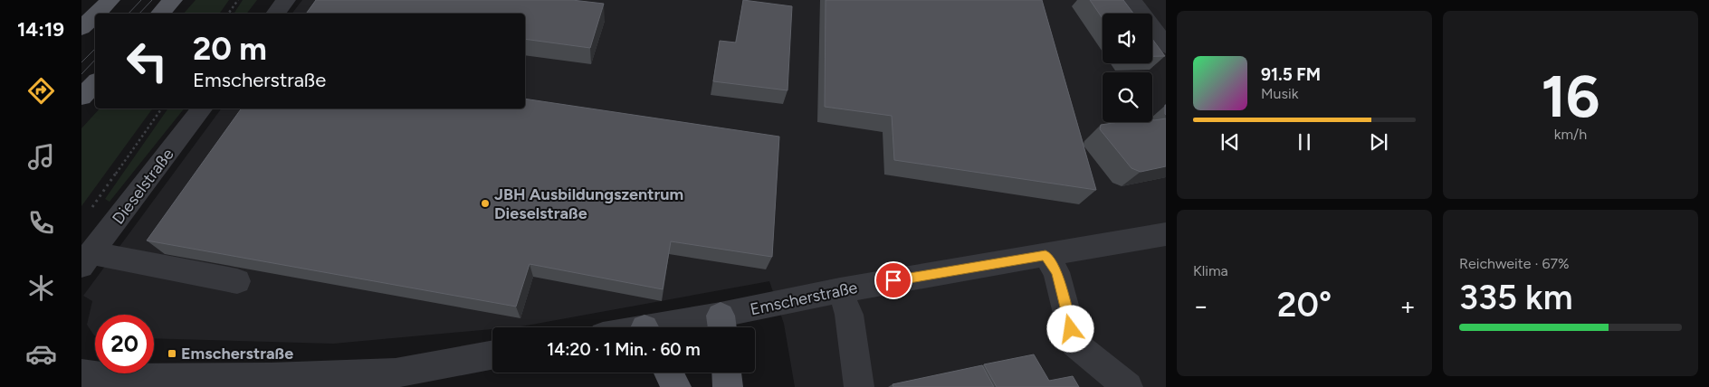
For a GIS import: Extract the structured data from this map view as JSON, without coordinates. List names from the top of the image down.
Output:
{
  "streets": {
    "street": ["Dieselstraße", "Emscherstraße"]
  },
  "places": {
    "other": ["JBH Ausbildungszentrum Dieselstraße"],
    "transit": ["Emscherstraße"]
  },
  "page": {
    "tabs": "14:19",
    "tile": [
      ["16", "km/h"],
      "Klima",
      ["Reichweite · 67%", "335 km"]
    ],
    "turn": ["20 m", "Emscherstraße"],
    "song": ["91.5 FM", "Musik"],
    "heat": ["−", "20°", "+"],
    "limit": "20",
    "trip": "14:20 · 1 Min. · 60 m"
  }
}
